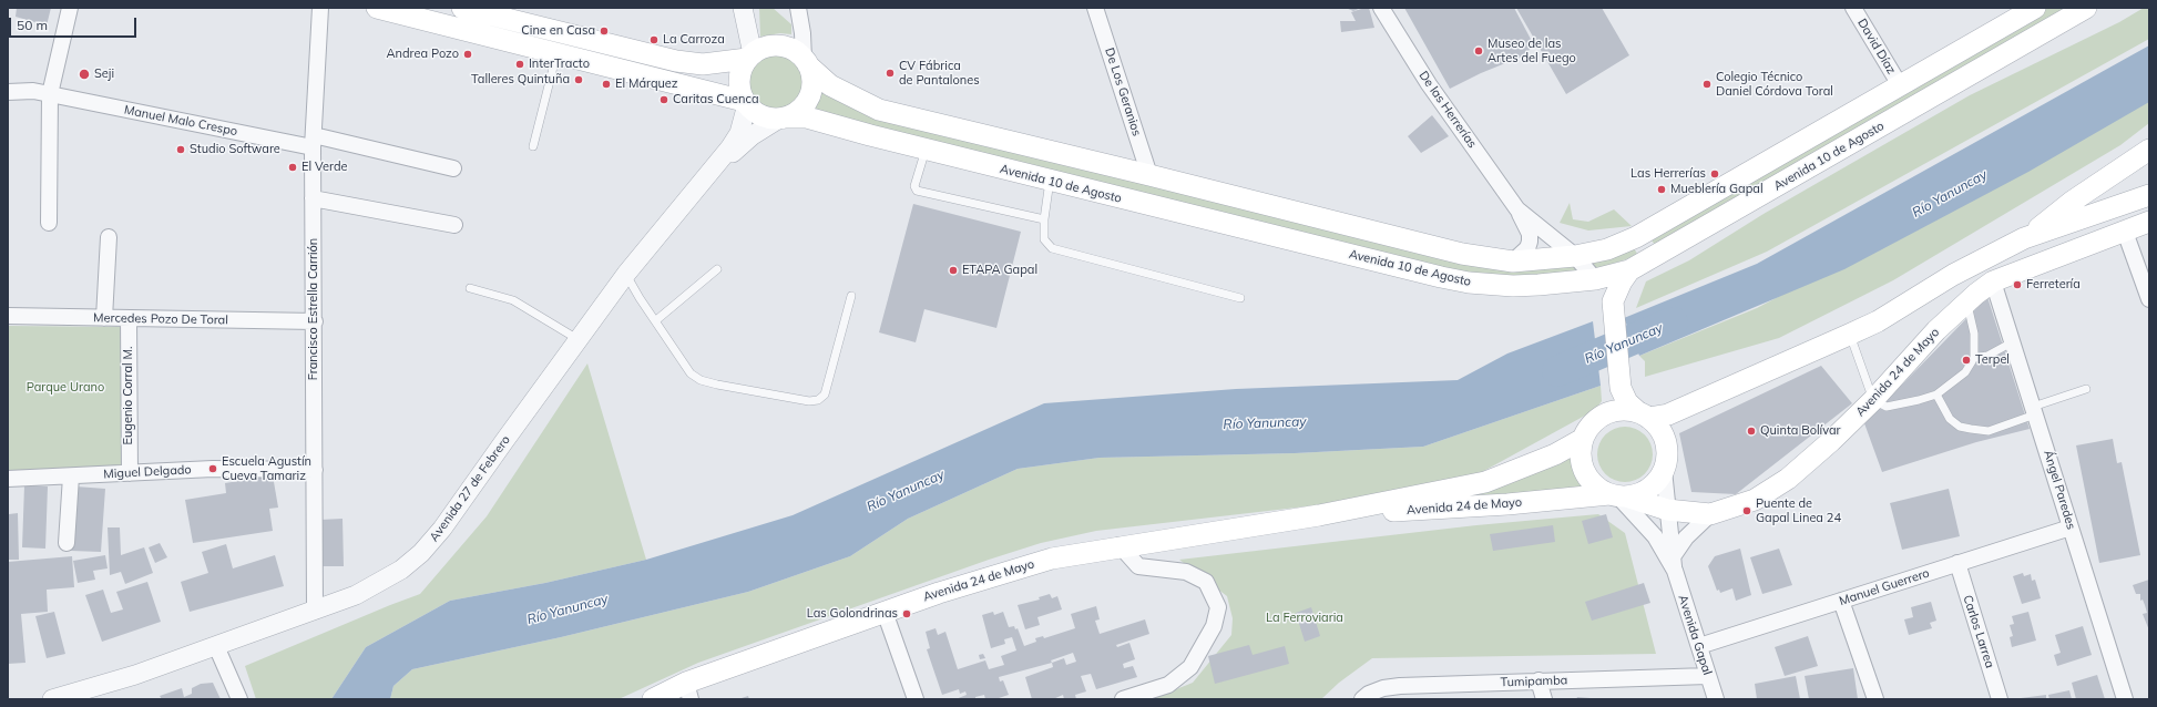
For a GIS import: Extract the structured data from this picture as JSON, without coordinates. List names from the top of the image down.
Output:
{
  "streets": {
    "main road": ["Avenida 10 de Agosto", "Avenida 24 de Mayo"],
    "street": [
      "David Díaz",
      "De Los Geranios",
      "De las Herrerías",
      "Manuel Malo Crespo",
      "Francisco Estrella Carrión",
      "Mercedes Pozo De Toral",
      "Eugenio Corral M.",
      "Miguel Delgado",
      "Avenida 27 de Febrero",
      "Ángel Paredes",
      "Manuel Guerrero",
      "Carlos Larrea",
      "Avenida Gapal",
      "Tumipamba"
    ]
  },
  "crossings": [
    ["David Díaz", "Avenida 10 de Agosto"],
    ["De Los Geranios", "Avenida 10 de Agosto"],
    ["De las Herrerías", "Avenida 10 de Agosto"],
    ["Manuel Malo Crespo", "Francisco Estrella Carrión"],
    ["Avenida 10 de Agosto", "Avenida 27 de Febrero"],
    ["Francisco Estrella Carrión", "Mercedes Pozo De Toral"],
    ["Francisco Estrella Carrión", "Miguel Delgado"],
    ["Francisco Estrella Carrión", "Avenida 27 de Febrero"],
    ["Mercedes Pozo De Toral", "Eugenio Corral M."],
    ["Avenida 24 de Mayo", "Ángel Paredes"],
    ["Avenida 24 de Mayo", "Avenida Gapal"],
    ["Eugenio Corral M.", "Miguel Delgado"],
    ["Ángel Paredes", "Manuel Guerrero"],
    ["Manuel Guerrero", "Carlos Larrea"],
    ["Manuel Guerrero", "Avenida Gapal"],
    ["Avenida Gapal", "Tumipamba"]
  ],
  "water": ["Río Yanuncay"],
  "parks": ["Parque Urano", "La Ferroviaria"],
  "places": [
    "Cine en Casa",
    "La Carroza",
    "Museo de las Artes del Fuego",
    "Andrea Pozo",
    "InterTracto",
    "CV Fábrica de Pantalones",
    "Seji",
    "Talleres Quintuña",
    "El Márquez",
    "Colegio Técnico Daniel Córdova Toral",
    "Caritas Cuenca",
    "Studio Software",
    "El Verde",
    "Las Herrerías",
    "Mueblería Gapal",
    "ETAPA Gapal",
    "Ferretería",
    "Terpel",
    "Quinta Bolívar",
    "Escuela Agustín Cueva Tamariz",
    "Puente de Gapal Linea 24",
    "Las Golondrinas"
  ],
  "scale_bar": "50 m"
}
